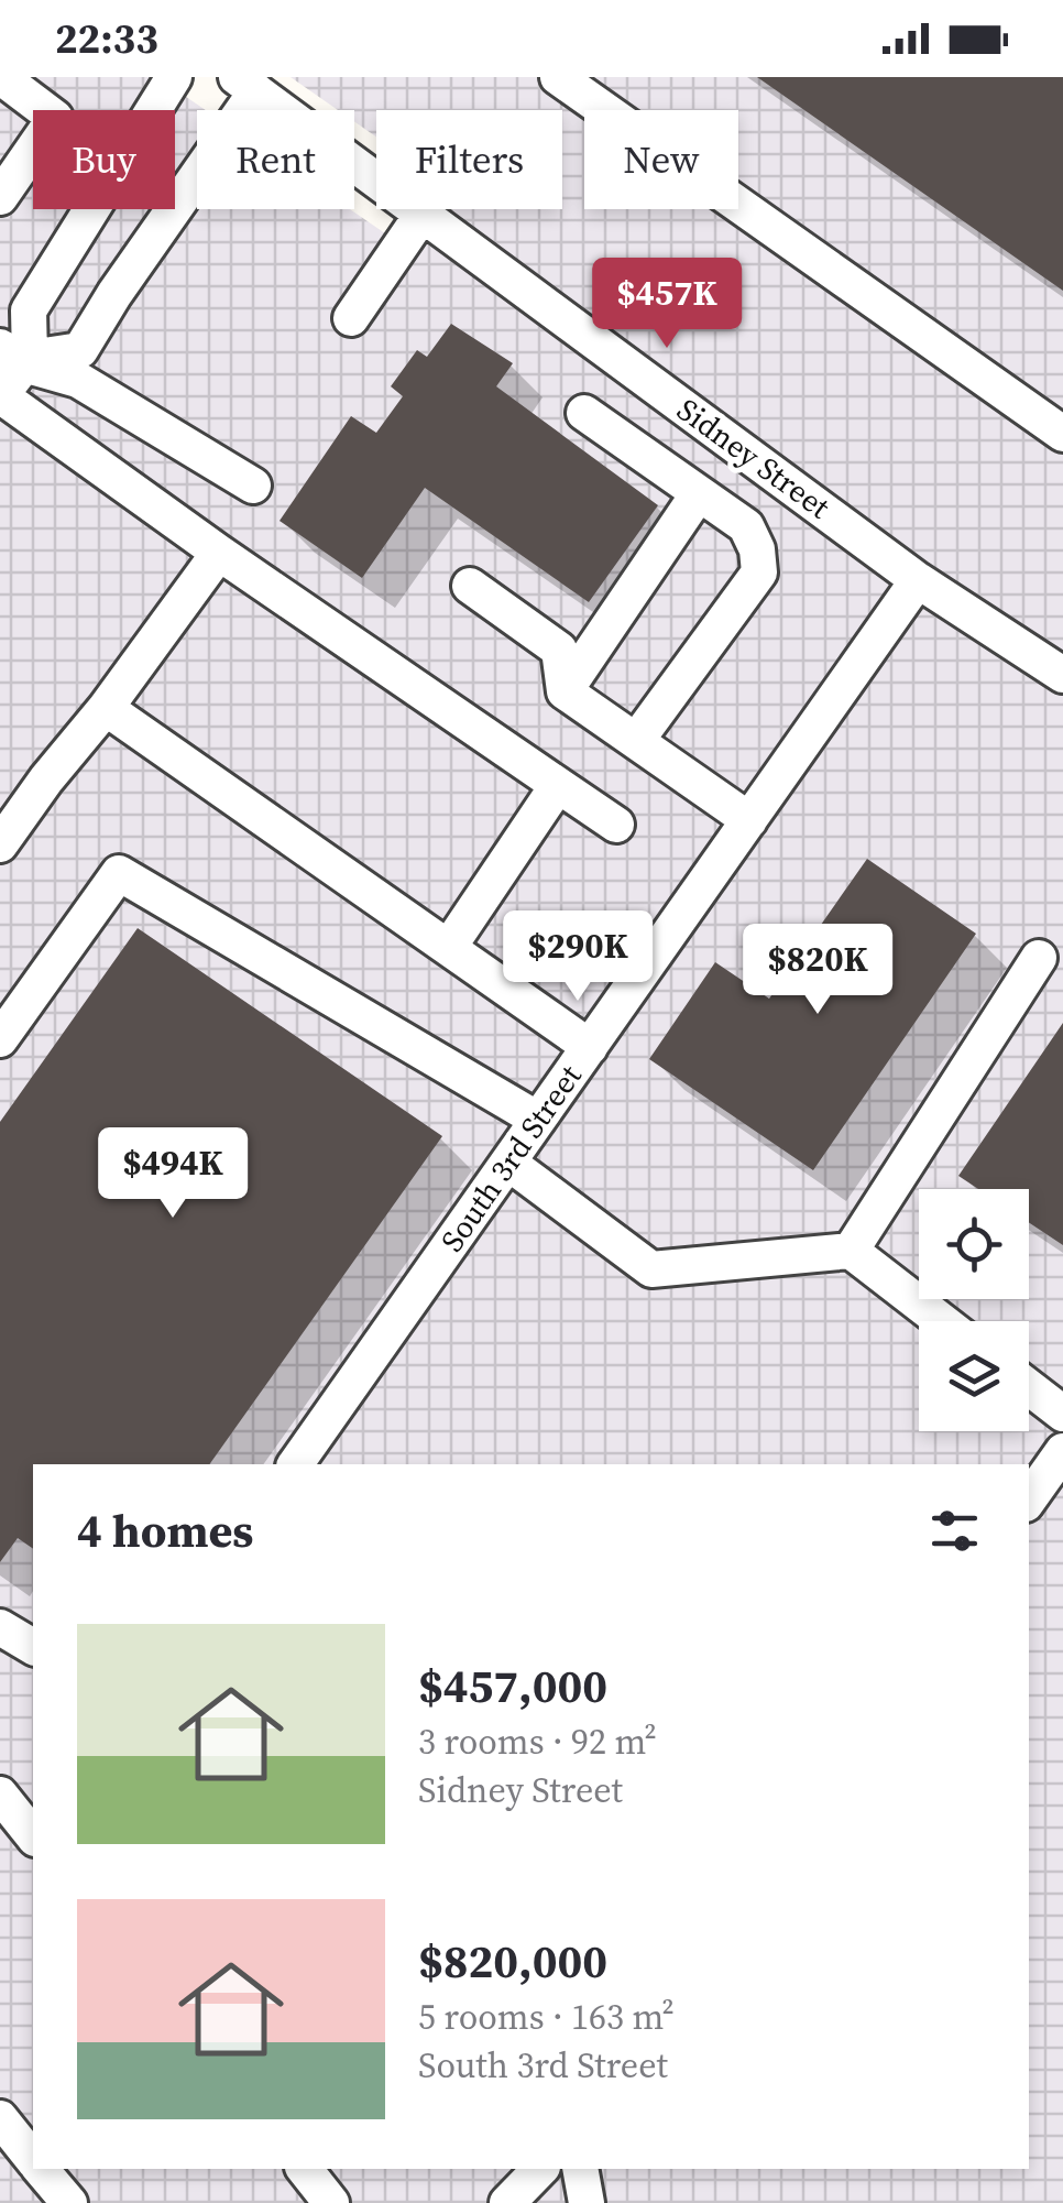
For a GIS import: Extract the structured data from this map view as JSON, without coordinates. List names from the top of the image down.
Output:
{
  "streets": {
    "street": ["Sidney Street", "South 3rd Street"]
  },
  "crossings": [
    ["Sidney Street", "South 3rd Street"]
  ],
  "page": {
    "status": "22:33",
    "chip": [
      "Buy",
      "Rent",
      "Filters",
      "New"
    ],
    "price": [
      "$457K",
      "$290K",
      "$820K",
      "$494K"
    ],
    "heading": "4 homes",
    "list": [
      {
        "name": "$457,000",
        "note": "3 rooms · 92 m² · Sidney Street"
      },
      {
        "name": "$820,000",
        "note": "5 rooms · 163 m² · South 3rd Street"
      }
    ]
  }
}
